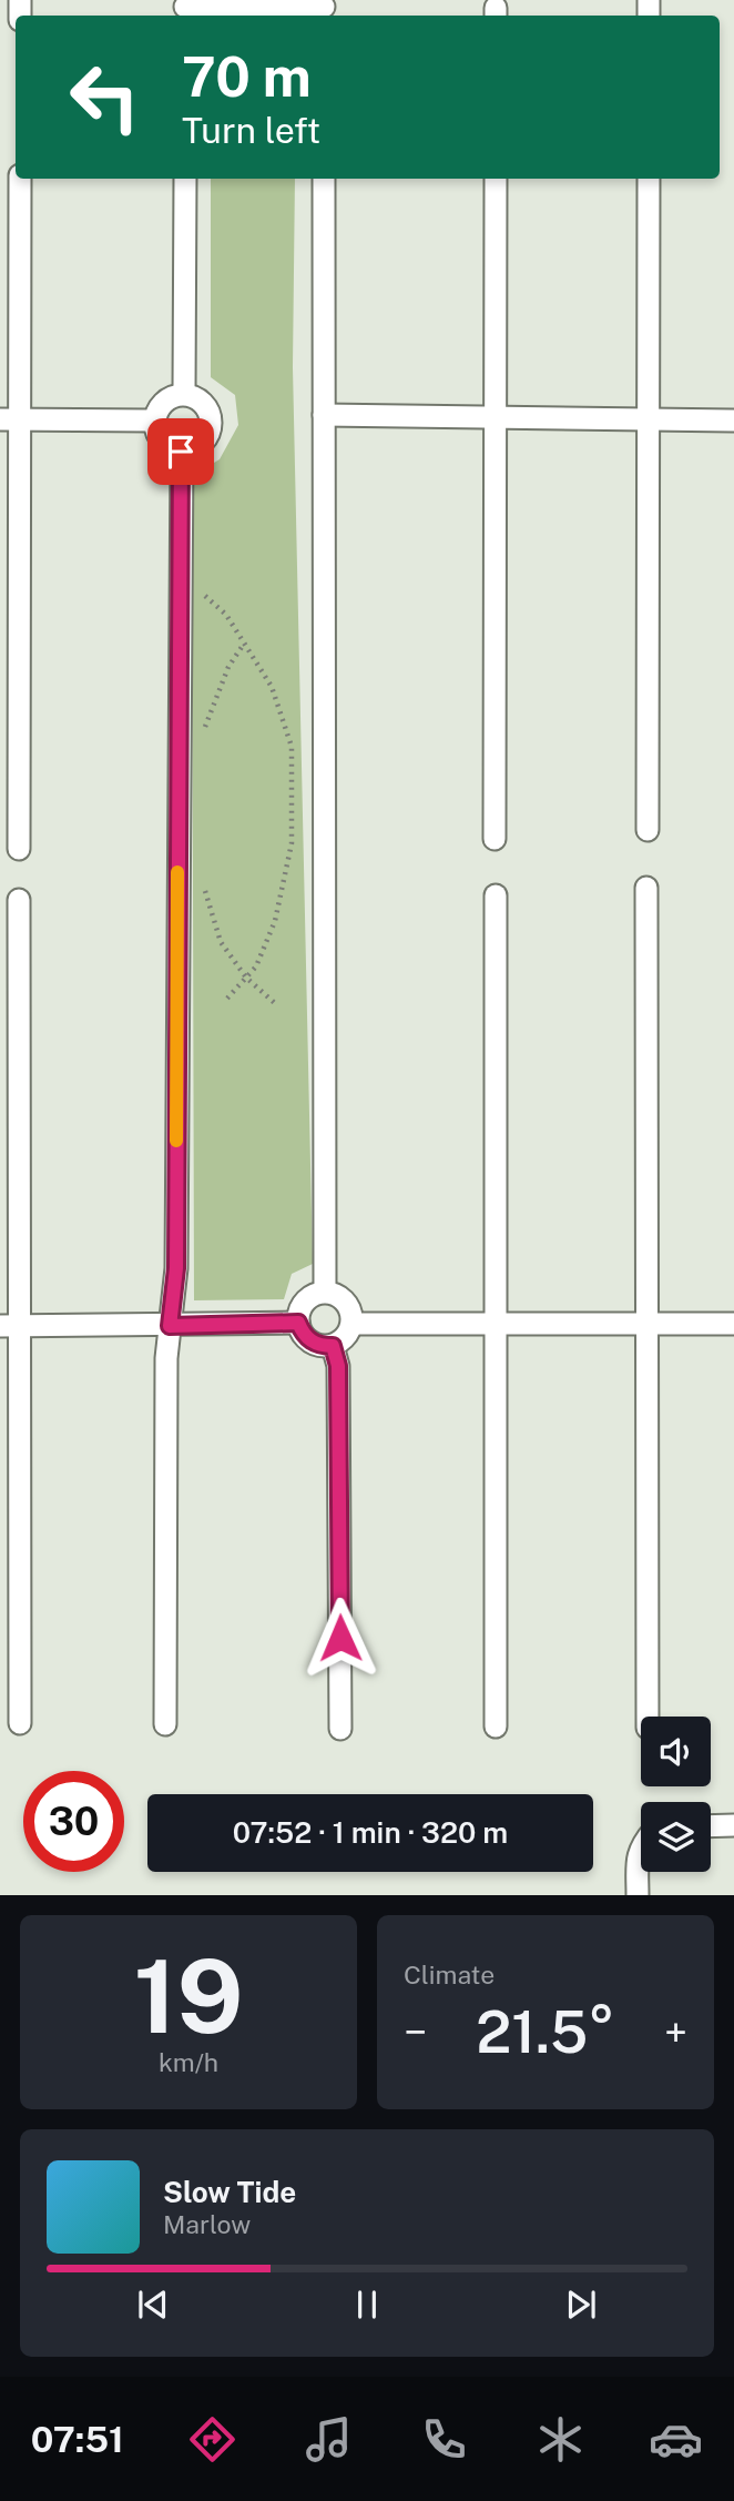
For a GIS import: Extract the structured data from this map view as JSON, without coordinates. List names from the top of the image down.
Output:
{
  "page": {
    "turn": ["70 m", "Turn left"],
    "limit": "30",
    "trip": "07:52 · 1 min · 320 m",
    "tile": [
      ["19", "km/h"],
      "Climate"
    ],
    "heat": ["−", "21.5°", "+"],
    "song": ["Slow Tide", "Marlow"],
    "tabs": "07:51"
  }
}
